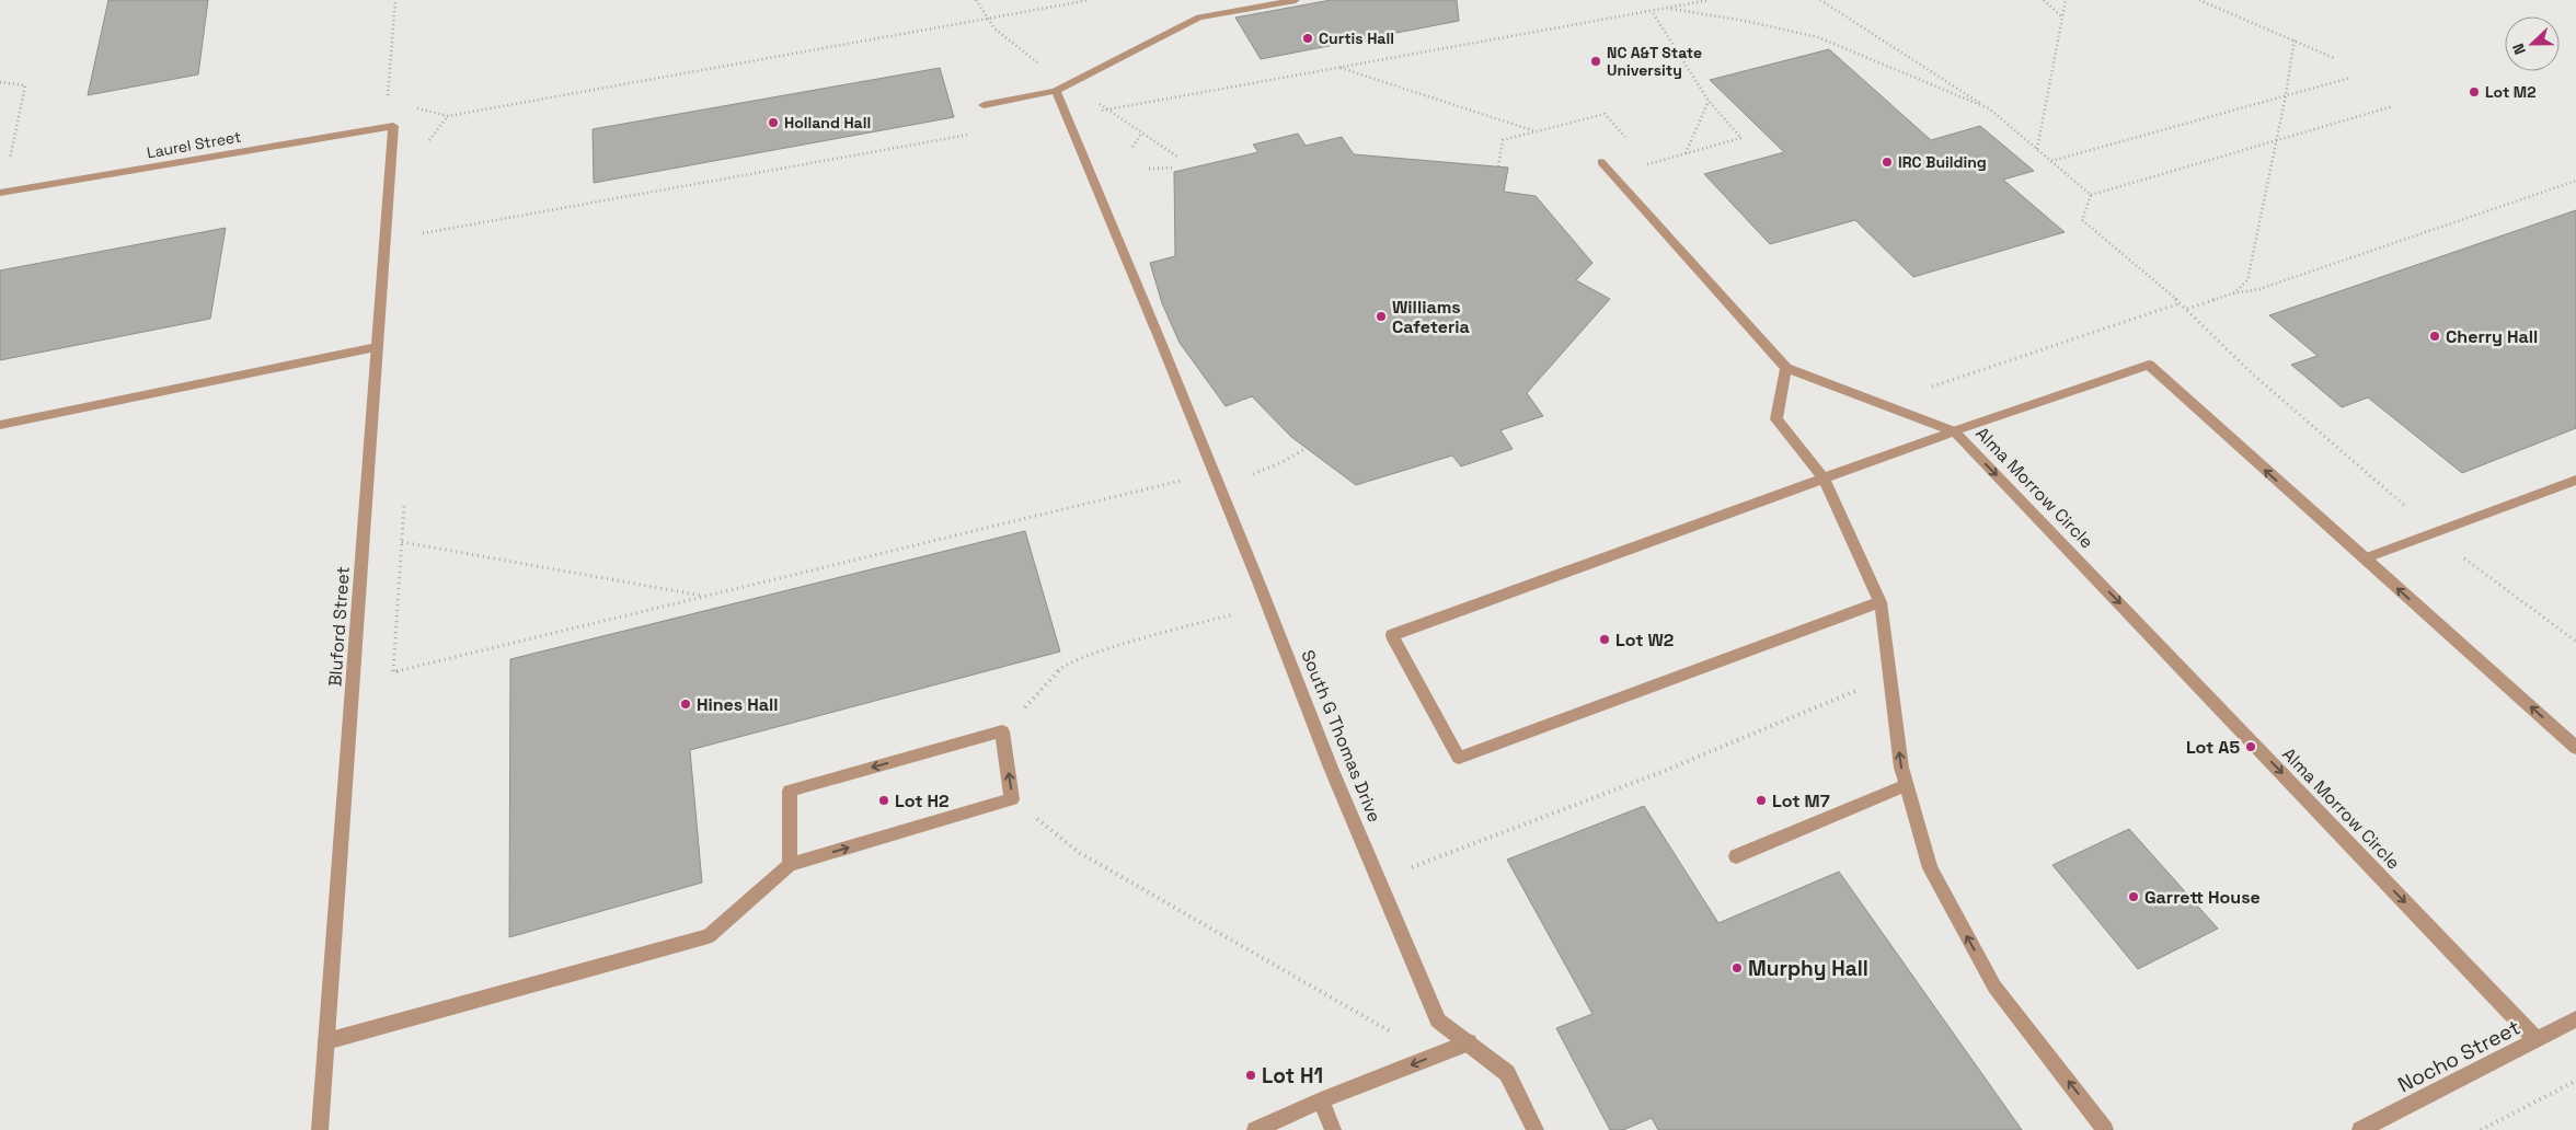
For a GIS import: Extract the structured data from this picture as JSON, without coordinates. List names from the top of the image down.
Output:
{
  "streets": {
    "street": [
      "Laurel Street",
      "Alma Morrow Circle",
      "Bluford Street",
      "South G Thomas Drive",
      "Nocho Street"
    ]
  },
  "crossings": [
    ["Laurel Street", "Bluford Street"],
    ["Alma Morrow Circle", "Nocho Street"]
  ],
  "places": [
    "Curtis Hall",
    "NC A&T State University",
    "Lot M2",
    "Holland Hall",
    "IRC Building",
    "Williams Cafeteria",
    "Cherry Hall",
    "Lot W2",
    "Hines Hall",
    "Lot A5",
    "Lot H2",
    "Lot M7",
    "Garrett House",
    "Murphy Hall",
    "Lot H1"
  ],
  "north": "left"
}
